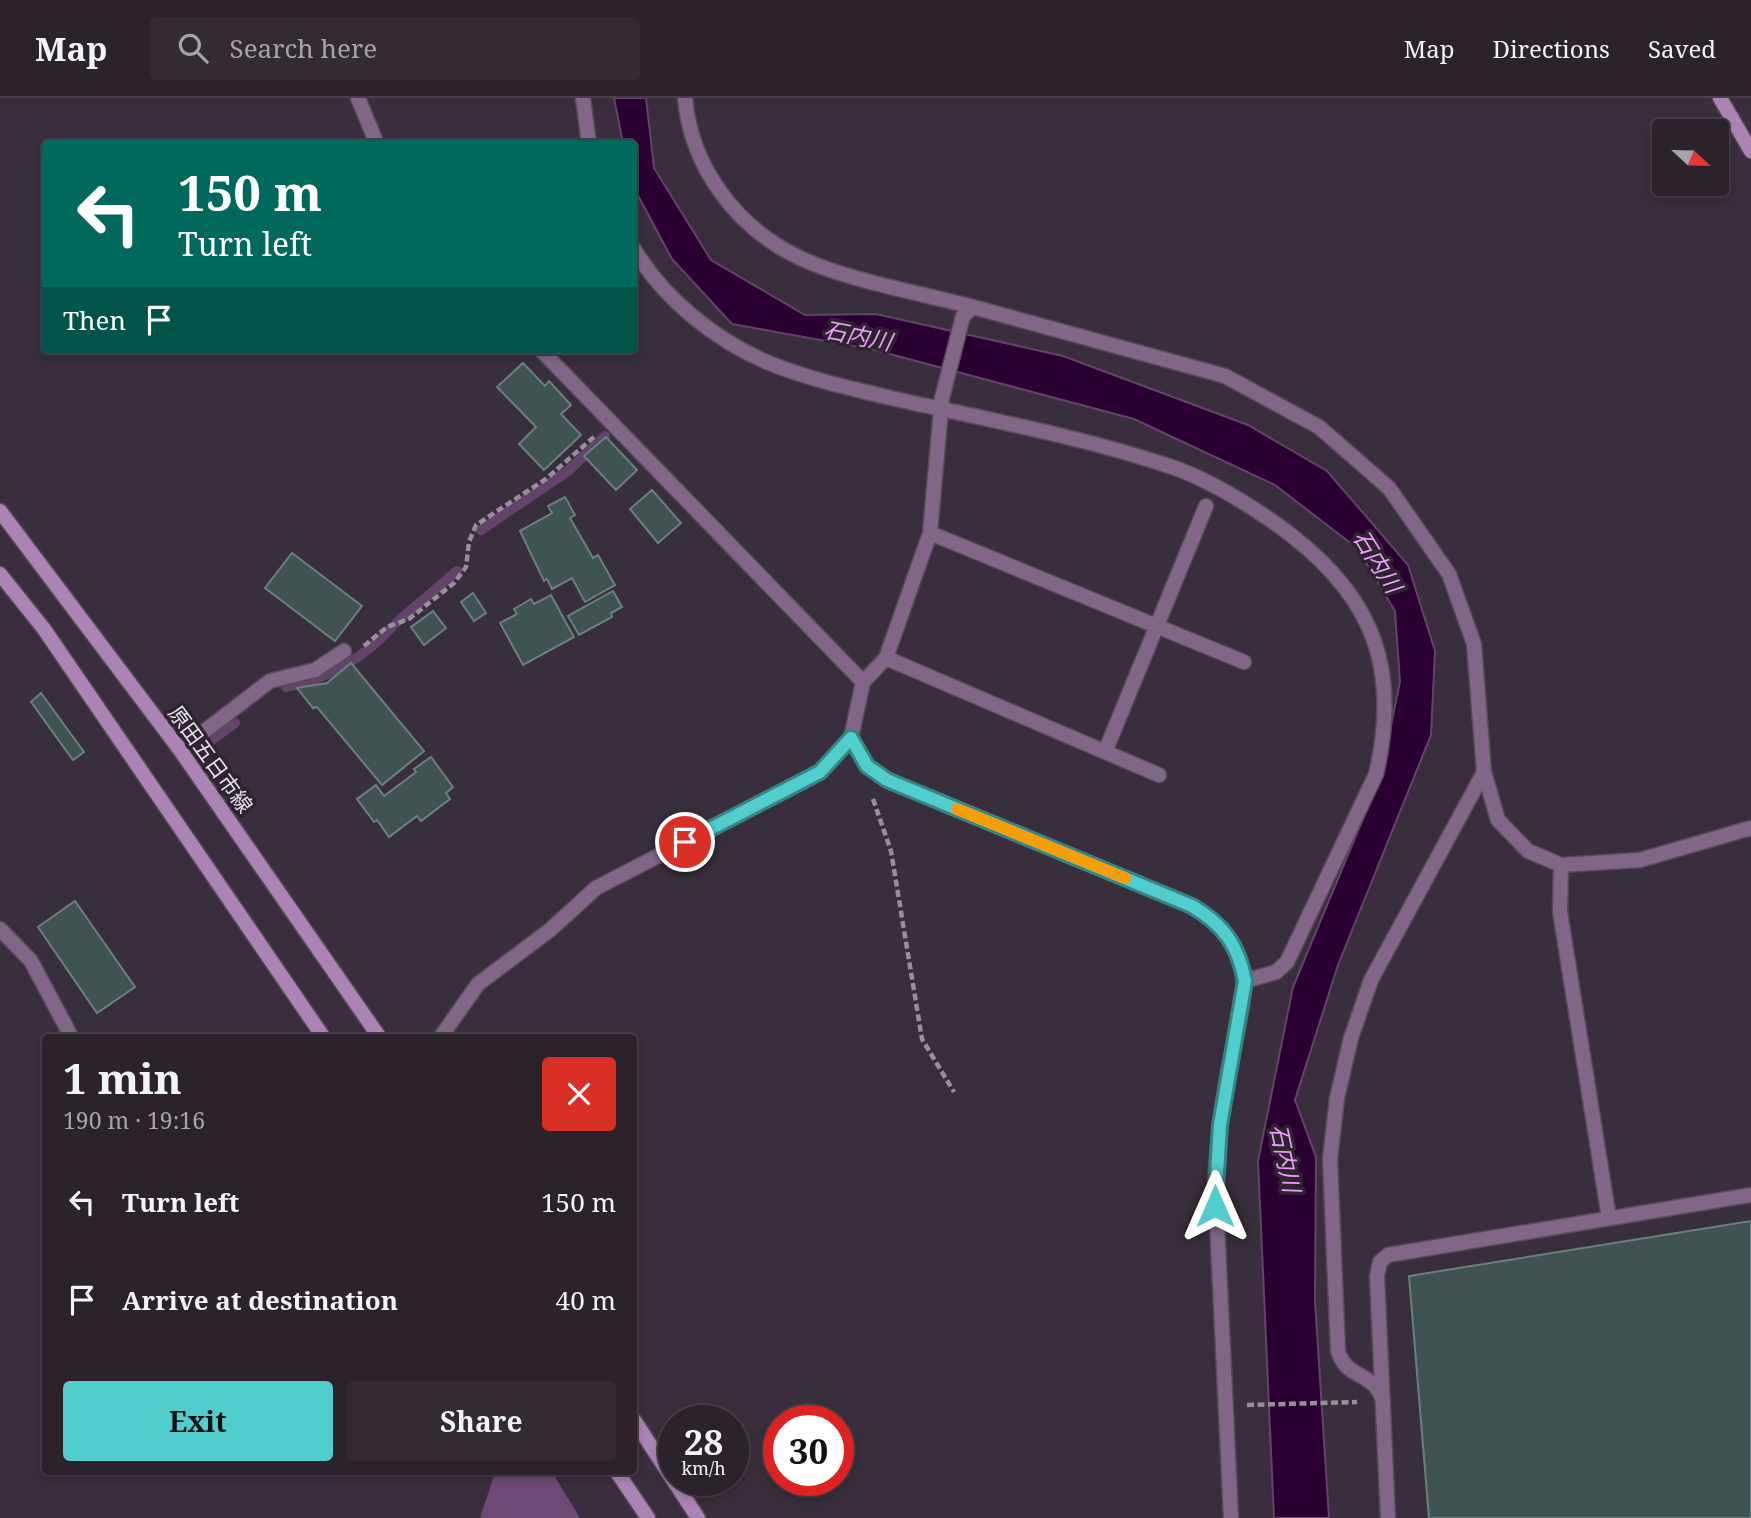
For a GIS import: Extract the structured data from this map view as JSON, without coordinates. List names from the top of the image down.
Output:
{
  "streets": {
    "main road": ["原田五日市線"]
  },
  "water": ["石内川"],
  "north": "right",
  "page": {
    "header": "Map",
    "search": "Search here",
    "nav": ["Map", "Directions", "Saved"],
    "turn": ["150 m", "Turn left"],
    "then": "Then",
    "heading": ["1 min", "190 m · 19:16"],
    "list": [
      {
        "name": "Turn left",
        "value": "150 m"
      },
      {
        "name": "Arrive at destination",
        "value": "40 m"
      }
    ],
    "buttons": ["Exit", "Share"],
    "speed": "28 km/h",
    "limit": "30"
  }
}
